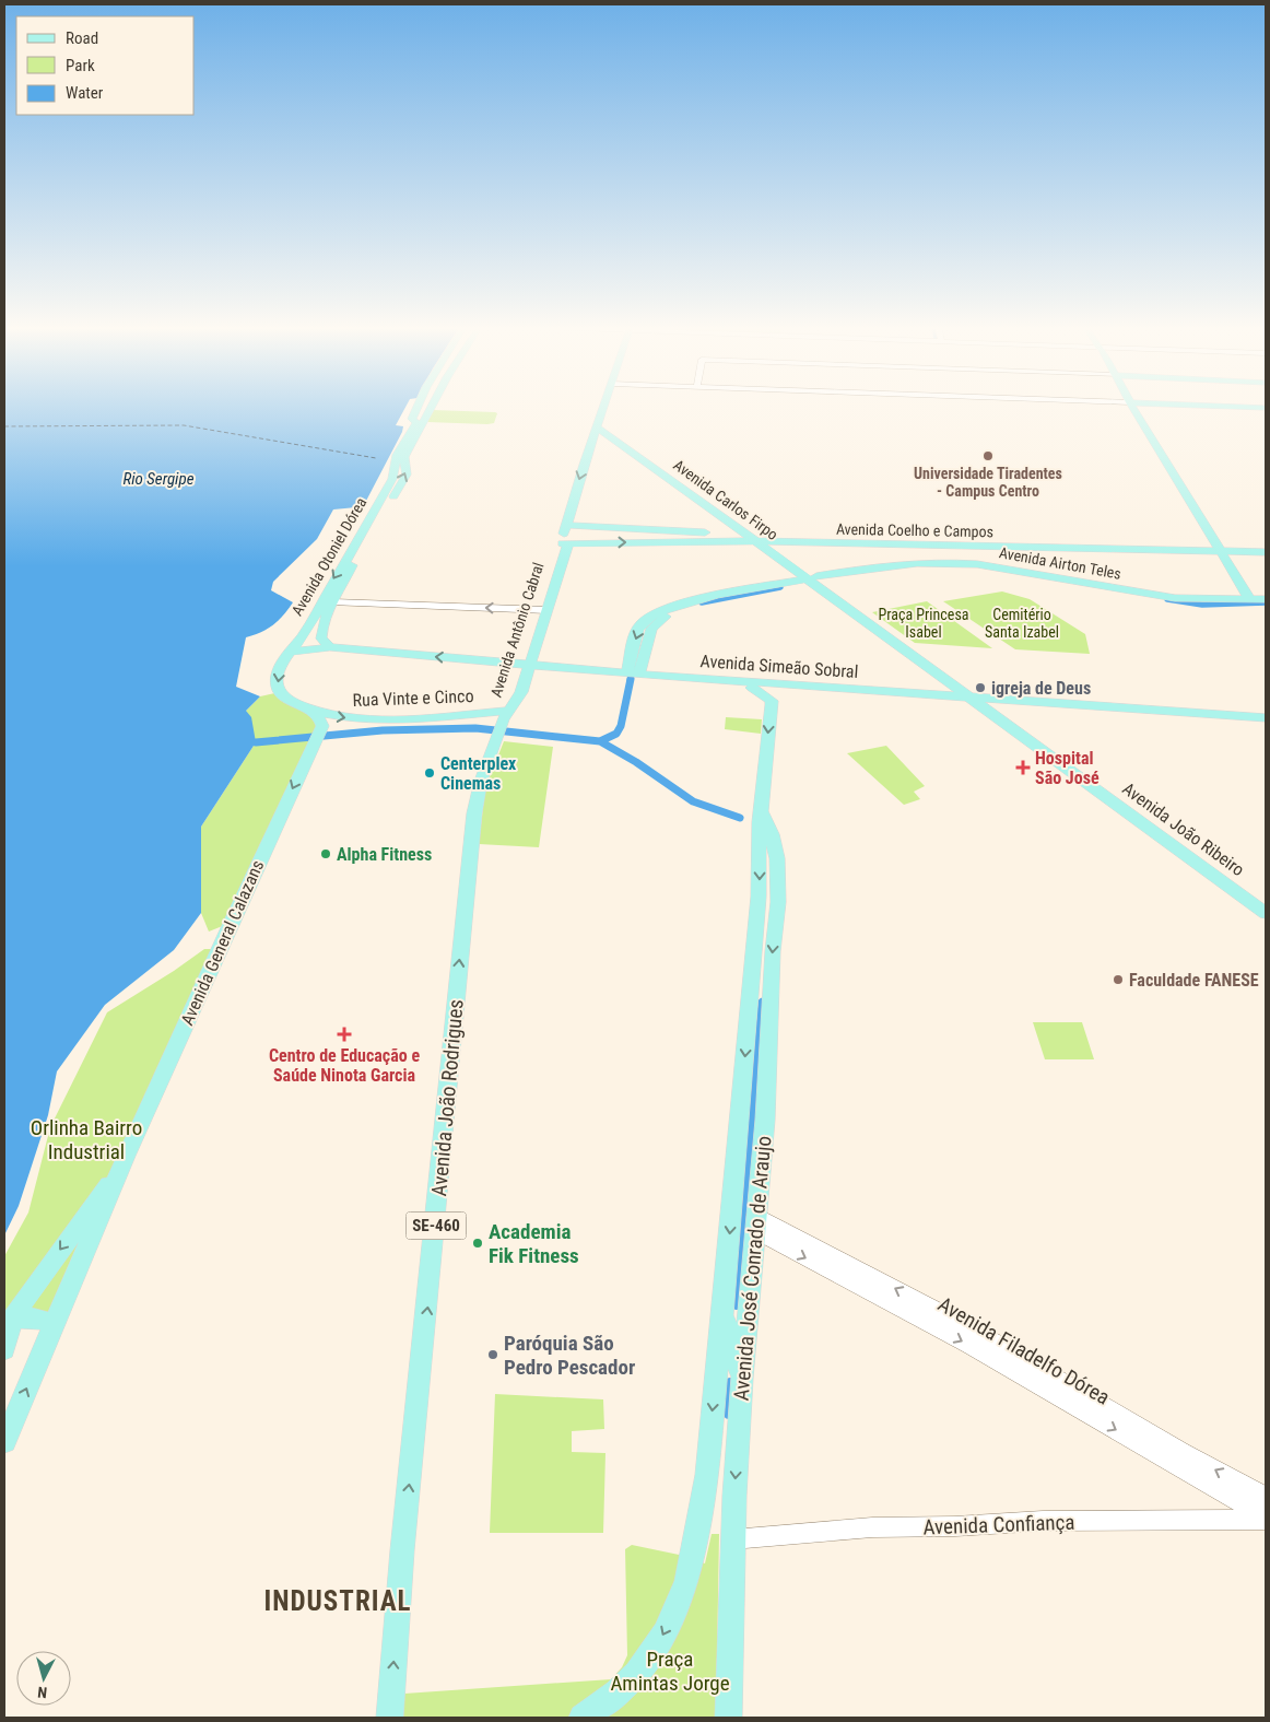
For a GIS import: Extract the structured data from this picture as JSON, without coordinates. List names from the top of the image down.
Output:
{
  "streets": {
    "main road": [
      "Avenida Carlos Firpo",
      "Avenida Coelho e Campos",
      "Avenida Otoniel Dórea",
      "Avenida Airton Teles",
      "Avenida Antônio Cabral",
      "Avenida Simeão Sobral",
      "Rua Vinte e Cinco",
      "Avenida João Ribeiro",
      "Avenida General Calazans",
      "Avenida João Rodrigues",
      "SE-460",
      "Avenida José Conrado de Araujo"
    ],
    "street": ["Avenida Filadelfo Dórea", "Avenida Confiança"]
  },
  "crossings": [
    ["Avenida Carlos Firpo", "Avenida Coelho e Campos"],
    ["Avenida Carlos Firpo", "Avenida Airton Teles"],
    ["Avenida Carlos Firpo", "Avenida Antônio Cabral"],
    ["Avenida Carlos Firpo", "Avenida João Ribeiro"],
    ["Avenida Coelho e Campos", "Avenida Antônio Cabral"],
    ["Avenida Otoniel Dórea", "Avenida Simeão Sobral"],
    ["Avenida Otoniel Dórea", "Rua Vinte e Cinco"],
    ["Avenida Airton Teles", "Avenida Simeão Sobral"],
    ["Avenida Airton Teles", "Avenida João Ribeiro"],
    ["Avenida Antônio Cabral", "Avenida Simeão Sobral"],
    ["Avenida Antônio Cabral", "Rua Vinte e Cinco"],
    ["Avenida Antônio Cabral", "Avenida João Rodrigues"],
    ["Avenida Simeão Sobral", "Avenida João Ribeiro"],
    ["Rua Vinte e Cinco", "Avenida General Calazans"],
    ["Rua Vinte e Cinco", "Avenida João Rodrigues"],
    ["Avenida José Conrado de Araujo", "Avenida Filadelfo Dórea"],
    ["Avenida José Conrado de Araujo", "Avenida Confiança"],
    ["Avenida Filadelfo Dórea", "Avenida Confiança"]
  ],
  "one_way": ["Rua Vinte e Cinco", "Avenida João Rodrigues"],
  "districts": ["INDUSTRIAL"],
  "water": ["Rio Sergipe"],
  "parks": [
    "Praça Princesa Isabel",
    "Cemitério Santa Izabel",
    "Orlinha Bairro Industrial",
    "Praça Amintas Jorge"
  ],
  "places": {
    "other": [
      "Universidade Tiradentes - Campus Centro",
      "igreja de Deus",
      "Centerplex Cinemas",
      "Alpha Fitness",
      "Faculdade FANESE",
      "Academia Fik Fitness",
      "Paróquia São Pedro Pescador"
    ],
    "health": ["Hospital São José", "Centro de Educação e Saúde Ninota Garcia"]
  },
  "legend": ["Road", "Park", "Water"],
  "north": "bottom"
}
